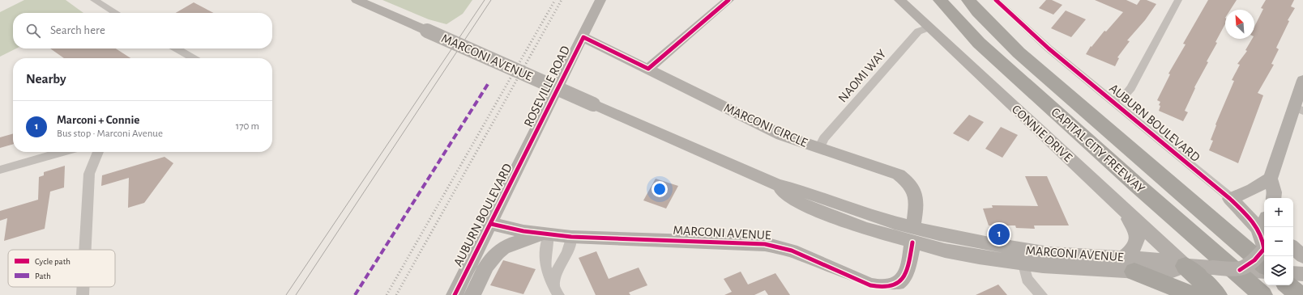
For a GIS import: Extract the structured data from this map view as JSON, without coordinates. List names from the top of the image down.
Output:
{
  "streets": {
    "highway": ["CAPITAL CITY FREEWAY"],
    "street": [
      "MARCONI AVENUE",
      "NAOMI WAY",
      "ROSEVILLE ROAD",
      "AUBURN BOULEVARD",
      "MARCONI CIRCLE",
      "CONNIE DRIVE"
    ]
  },
  "crossings": [
    ["MARCONI AVENUE", "AUBURN BOULEVARD"],
    ["MARCONI AVENUE", "MARCONI CIRCLE"],
    ["MARCONI AVENUE", "CONNIE DRIVE"],
    ["NAOMI WAY", "MARCONI CIRCLE"],
    ["NAOMI WAY", "CONNIE DRIVE"],
    ["ROSEVILLE ROAD", "AUBURN BOULEVARD"],
    ["ROSEVILLE ROAD", "MARCONI CIRCLE"]
  ],
  "legend": ["Cycle path", "Path"],
  "north": "top left",
  "page": {
    "search": "Search here",
    "heading": "Nearby",
    "list": [
      {
        "mark": "1",
        "name": "Marconi + Connie",
        "note": "Bus stop · Marconi Avenue",
        "value": "170 m"
      }
    ],
    "map_buttons": ["+", "−"],
    "pins": "1"
  }
}
